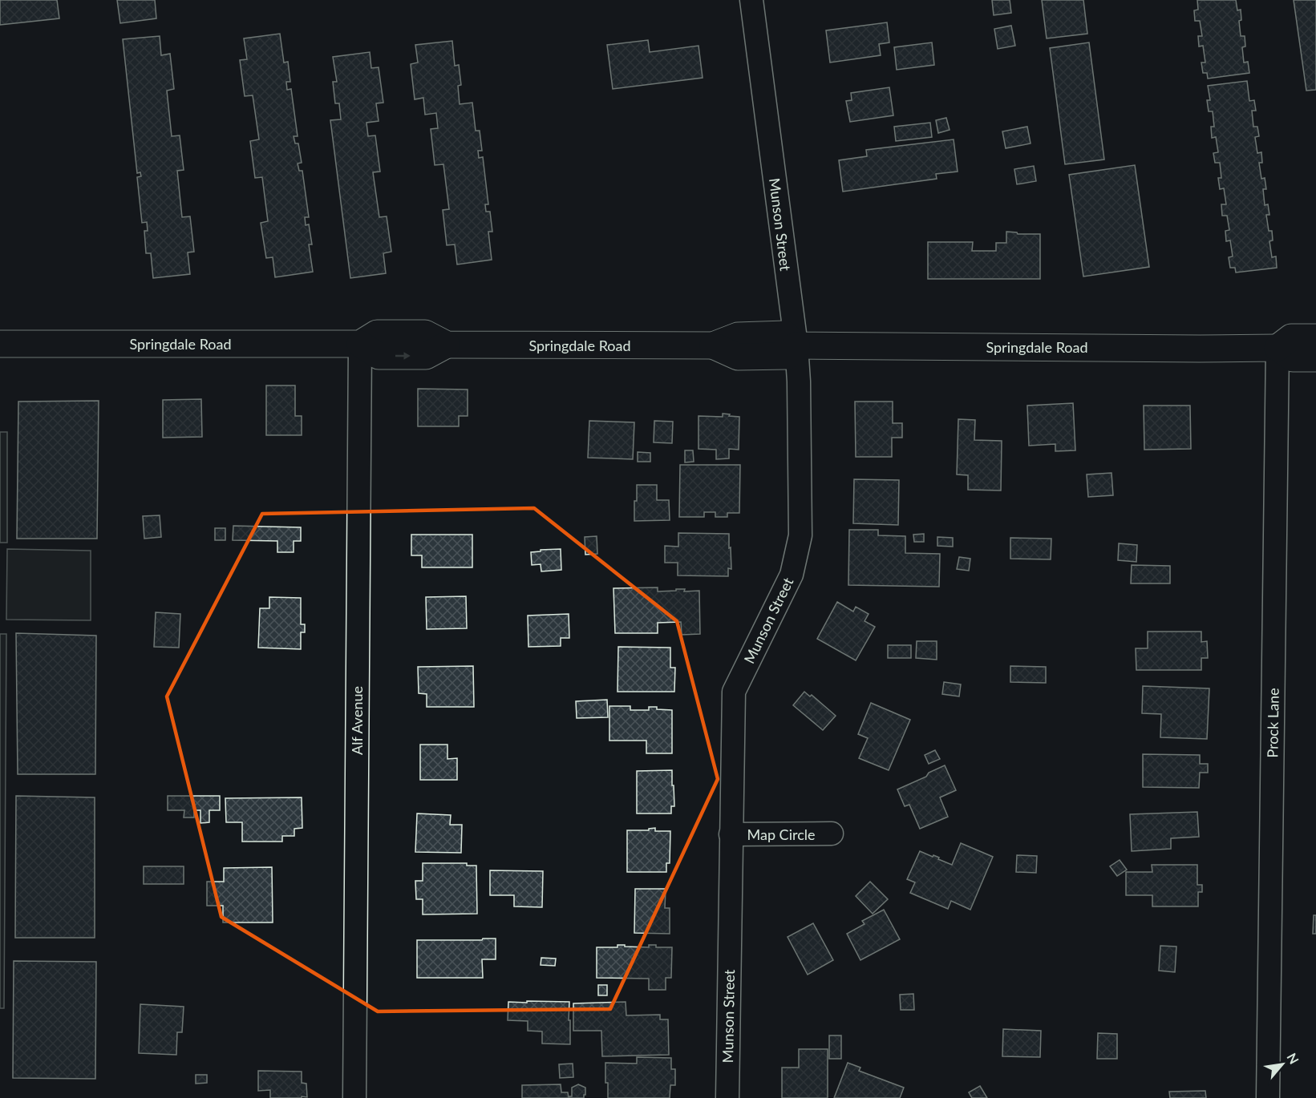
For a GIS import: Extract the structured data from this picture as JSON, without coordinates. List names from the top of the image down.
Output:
{
  "streets": {
    "main road": ["Springdale Road"],
    "street": [
      "Munson Street",
      "Alf Avenue",
      "Prock Lane",
      "Map Circle"
    ]
  },
  "crossings": [
    ["Munson Street", "Springdale Road"],
    ["Munson Street", "Map Circle"],
    ["Springdale Road", "Alf Avenue"],
    ["Springdale Road", "Prock Lane"]
  ],
  "north": "top right"
}
